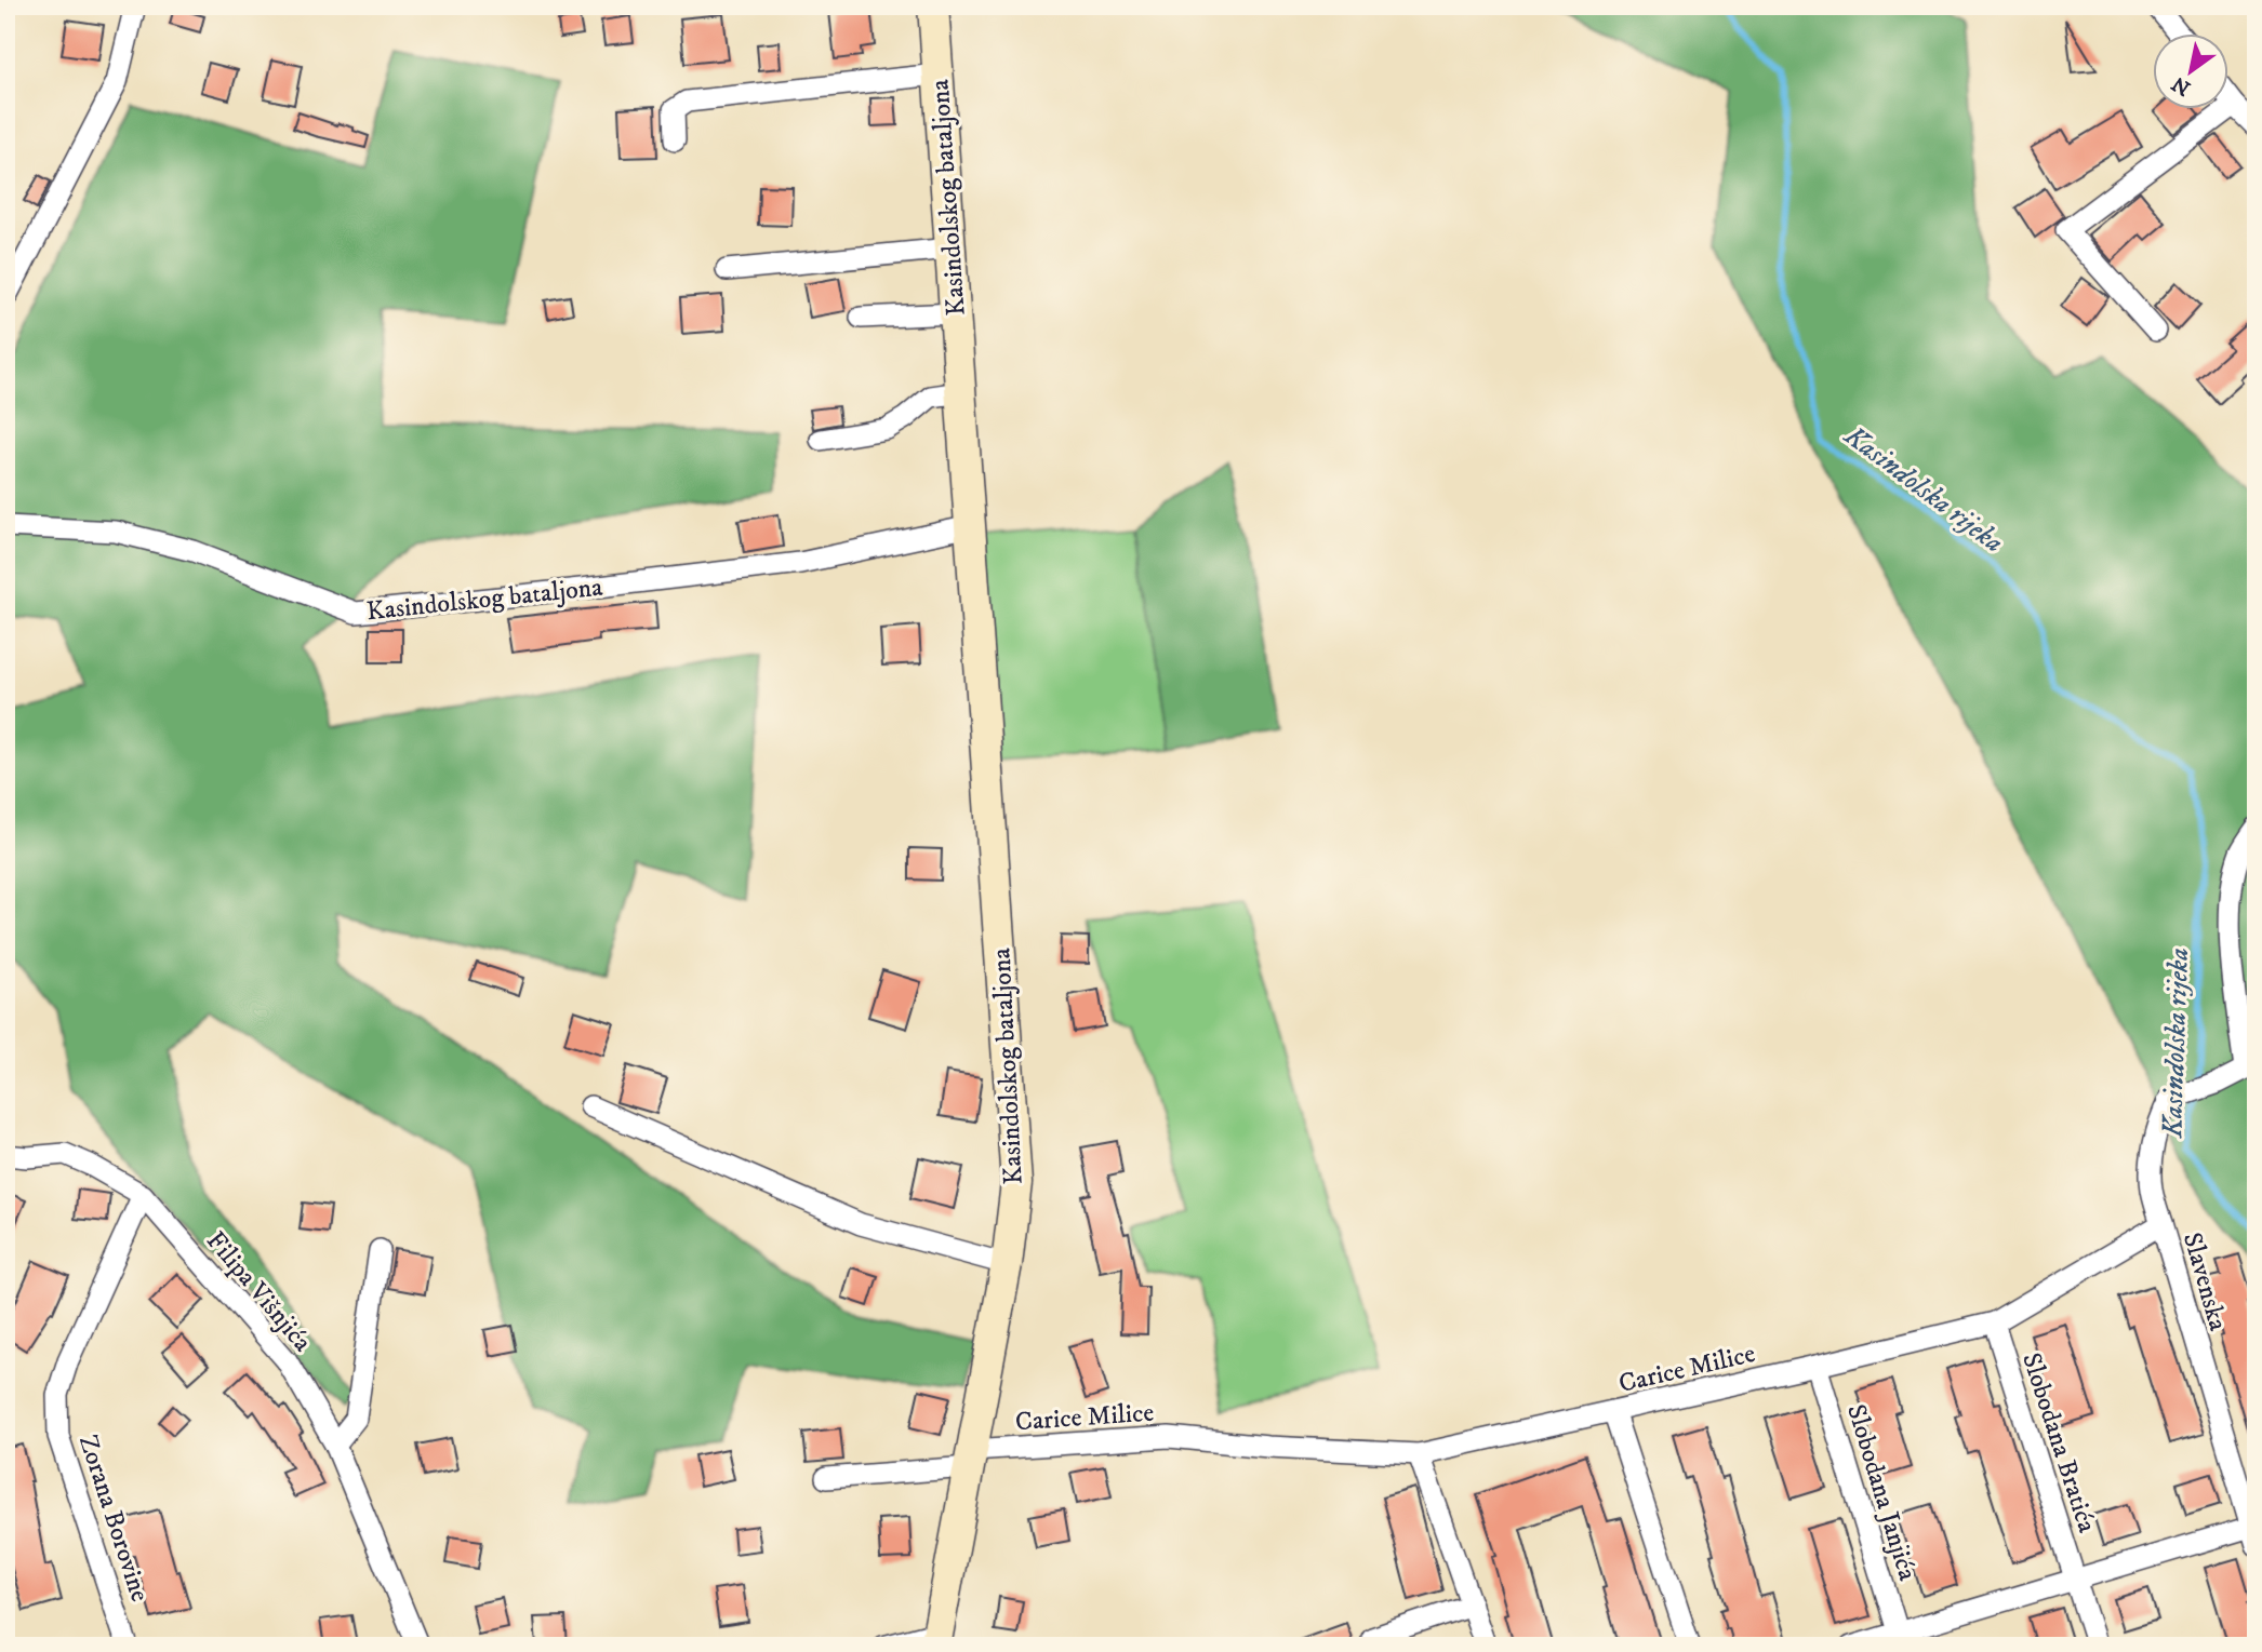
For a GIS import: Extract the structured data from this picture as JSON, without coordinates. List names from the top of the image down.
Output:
{
  "streets": {
    "street": [
      "Kasindolskog bataljona",
      "Slavenska",
      "Filipa Višnjića",
      "Carice Milice",
      "Slobodana Bratića",
      "Slobodana Janjića",
      "Zorana Borovine"
    ]
  },
  "crossings": [
    ["Kasindolskog bataljona", "Carice Milice"],
    ["Slavenska", "Carice Milice"],
    ["Slavenska", "Slobodana Bratića"],
    ["Filipa Višnjića", "Zorana Borovine"],
    ["Carice Milice", "Slobodana Bratića"],
    ["Carice Milice", "Slobodana Janjića"]
  ],
  "water": ["Kasindolska rijeka"],
  "north": "bottom left"
}
